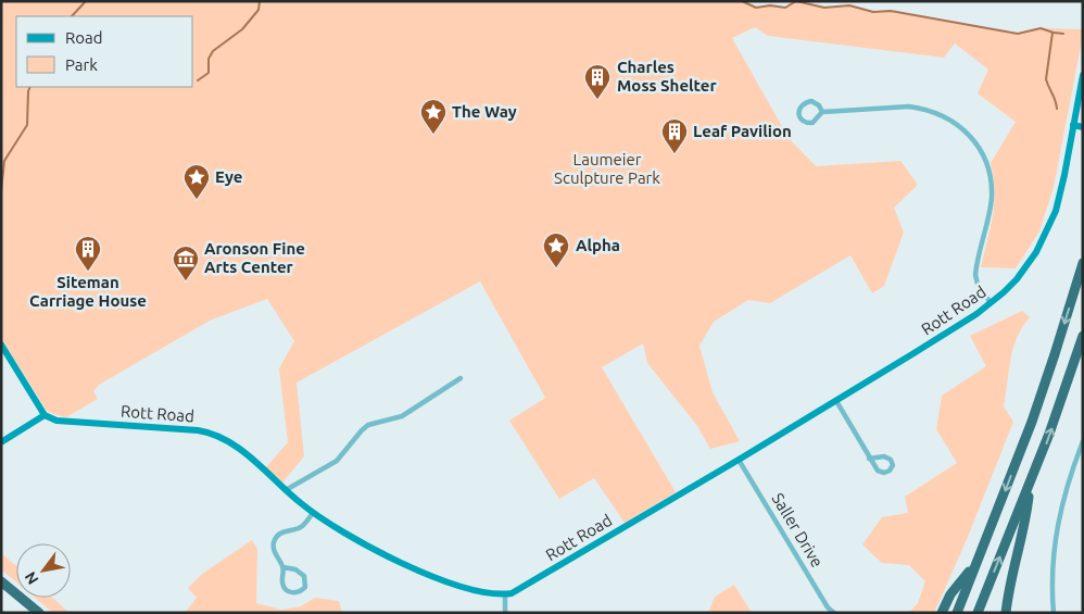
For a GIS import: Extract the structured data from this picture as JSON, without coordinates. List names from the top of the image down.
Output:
{
  "streets": {
    "street": ["Rott Road", "Saller Drive"]
  },
  "crossings": [
    ["Rott Road", "Saller Drive"]
  ],
  "parks": ["Laumeier Sculpture Park"],
  "places": {
    "building": ["Charles Moss Shelter", "Leaf Pavilion", "Siteman Carriage House"],
    "place": ["The Way", "Eye", "Alpha"],
    "museum": ["Aronson Fine Arts Center"]
  },
  "legend": ["Road", "Park"],
  "north": "bottom left"
}
